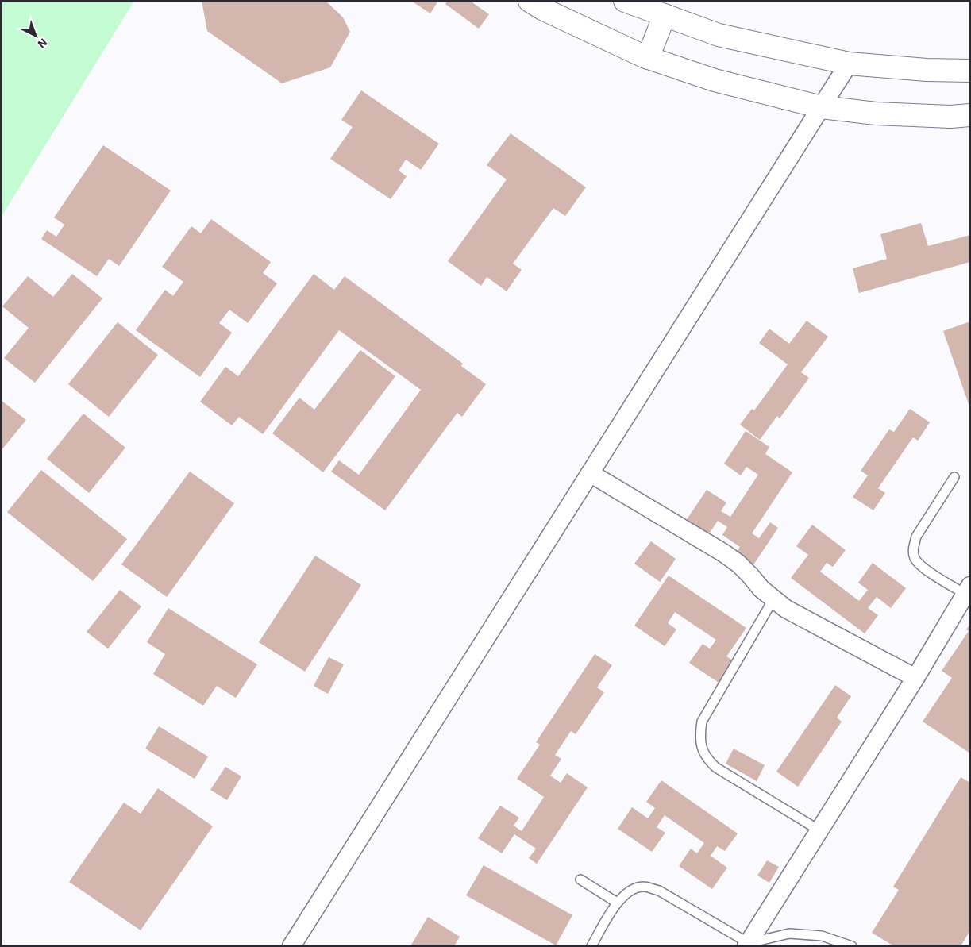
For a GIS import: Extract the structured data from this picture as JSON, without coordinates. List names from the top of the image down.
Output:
{
  "north": "bottom right"
}
